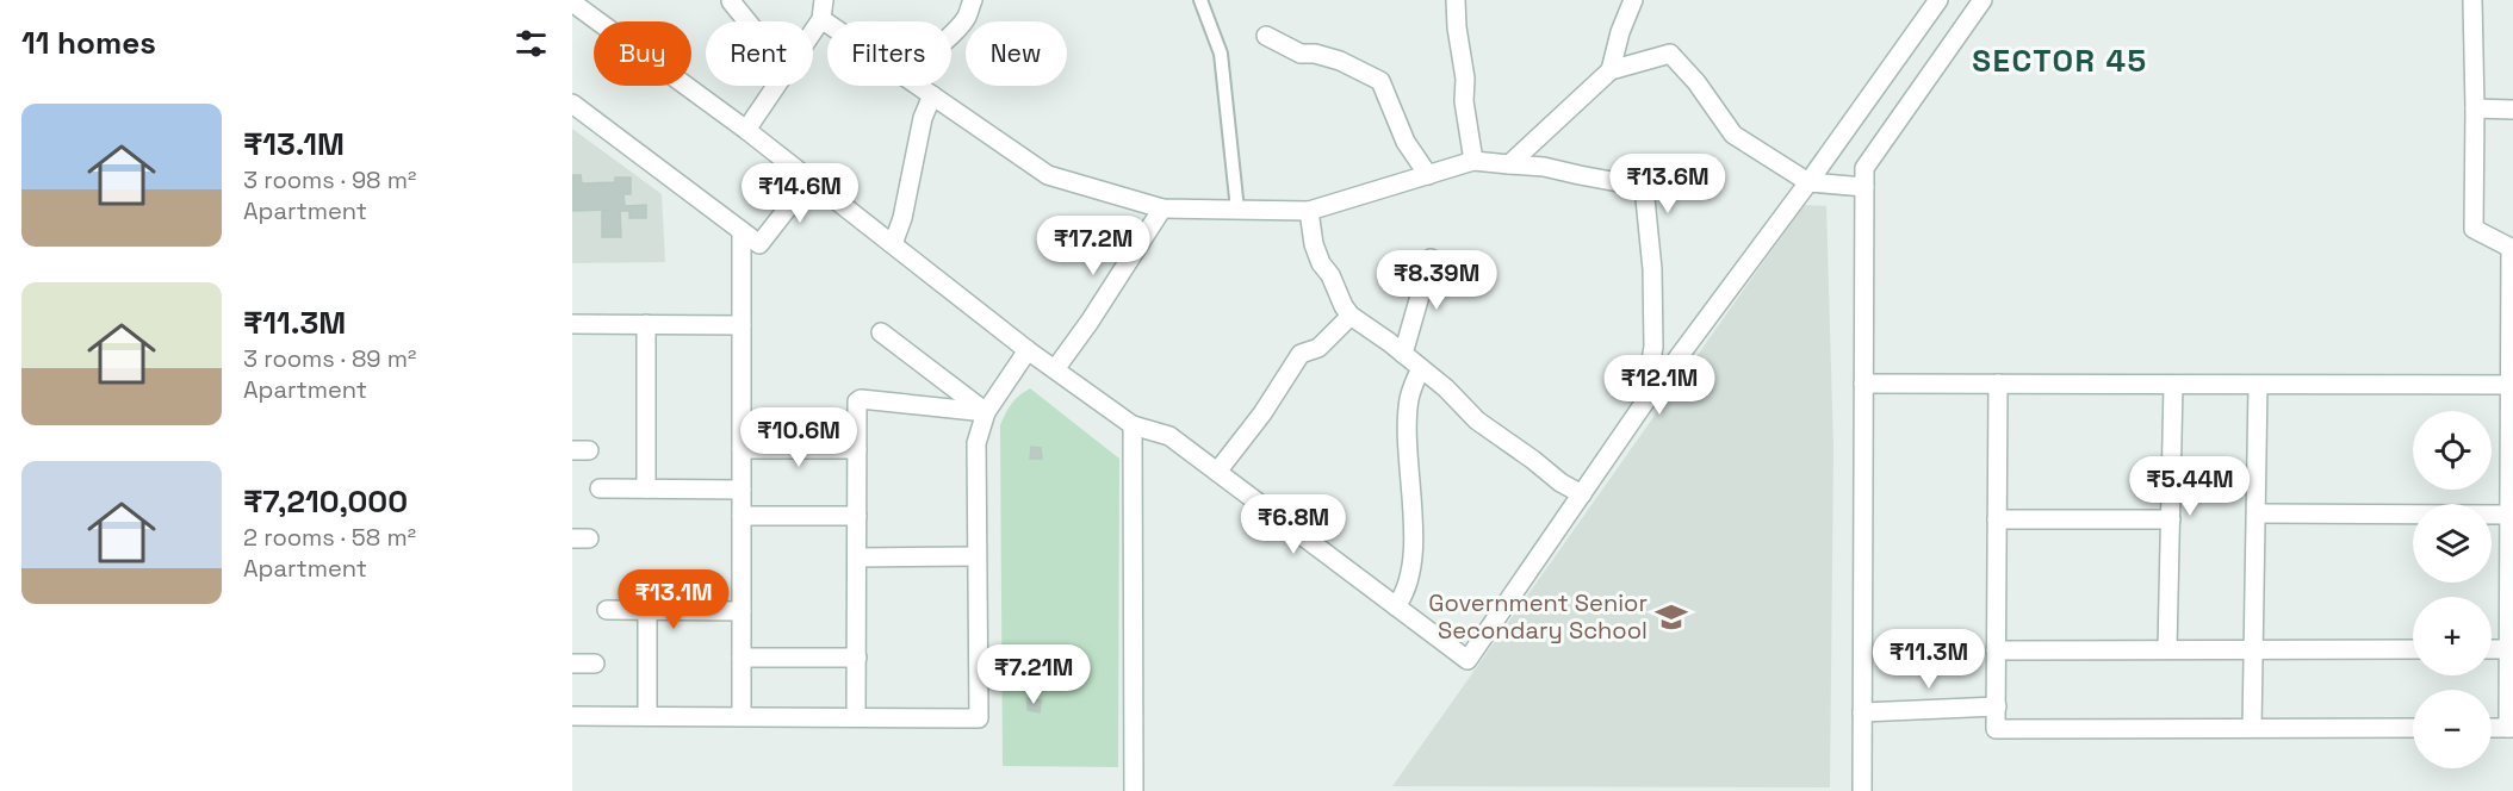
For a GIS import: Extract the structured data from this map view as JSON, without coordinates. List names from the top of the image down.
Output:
{
  "districts": ["SECTOR 45"],
  "places": {
    "school or university": ["Government Senior Secondary School"]
  },
  "page": {
    "heading": "11 homes",
    "chip": [
      "Buy",
      "Rent",
      "Filters",
      "New"
    ],
    "list": [
      {
        "name": "₹13.1M",
        "note": "3 rooms · 98 m² · Apartment"
      },
      {
        "name": "₹11.3M",
        "note": "3 rooms · 89 m² · Apartment"
      },
      {
        "name": "₹7,210,000",
        "note": "2 rooms · 58 m² · Apartment"
      }
    ],
    "price": [
      "₹13.6M",
      "₹14.6M",
      "₹17.2M",
      "₹8.39M",
      "₹12.1M",
      "₹10.6M",
      "₹5.44M",
      "₹6.8M",
      "₹13.1M",
      "₹11.3M",
      "₹7.21M"
    ],
    "map_buttons": ["+", "−"]
  }
}
